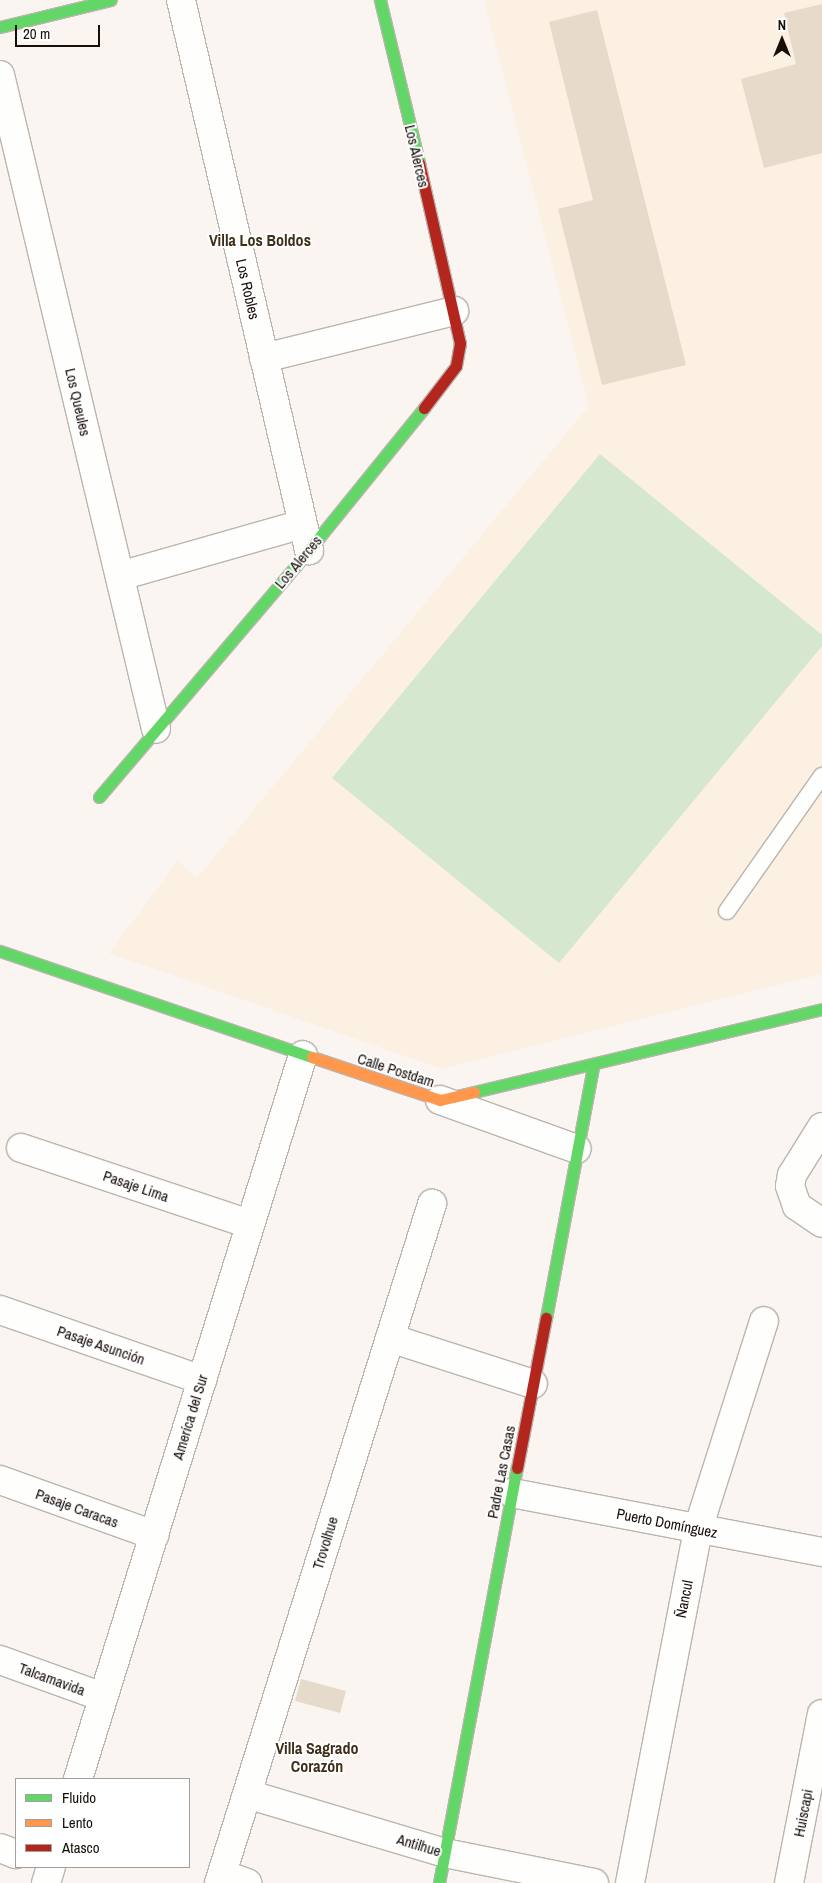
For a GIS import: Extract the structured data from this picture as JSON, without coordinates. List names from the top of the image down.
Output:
{
  "streets": {
    "street": [
      "Los Alerces",
      "Los Robles",
      "Los Queules",
      "Calle Postdam",
      "Pasaje Lima",
      "Pasaje Asunción",
      "Ameríca del Sur",
      "Padre Las Casas",
      "Pasaje Caracas",
      "Puerto Domínguez",
      "Trovolhue",
      "Ñancul",
      "Talcamavida",
      "Huiscapi",
      "Antilhue"
    ]
  },
  "crossings": [
    ["Los Alerces", "Los Robles"],
    ["Los Alerces", "Los Queules"],
    ["Calle Postdam", "Ameríca del Sur"],
    ["Calle Postdam", "Padre Las Casas"],
    ["Pasaje Lima", "Ameríca del Sur"],
    ["Pasaje Asunción", "Ameríca del Sur"],
    ["Ameríca del Sur", "Pasaje Caracas"],
    ["Ameríca del Sur", "Talcamavida"],
    ["Padre Las Casas", "Puerto Domínguez"],
    ["Padre Las Casas", "Antilhue"],
    ["Puerto Domínguez", "Ñancul"],
    ["Trovolhue", "Antilhue"]
  ],
  "districts": ["Villa Los Boldos", "Villa Sagrado Corazón"],
  "legend": ["Fluido", "Lento", "Atasco"],
  "scale_bar": "20 m",
  "north": "top"
}
